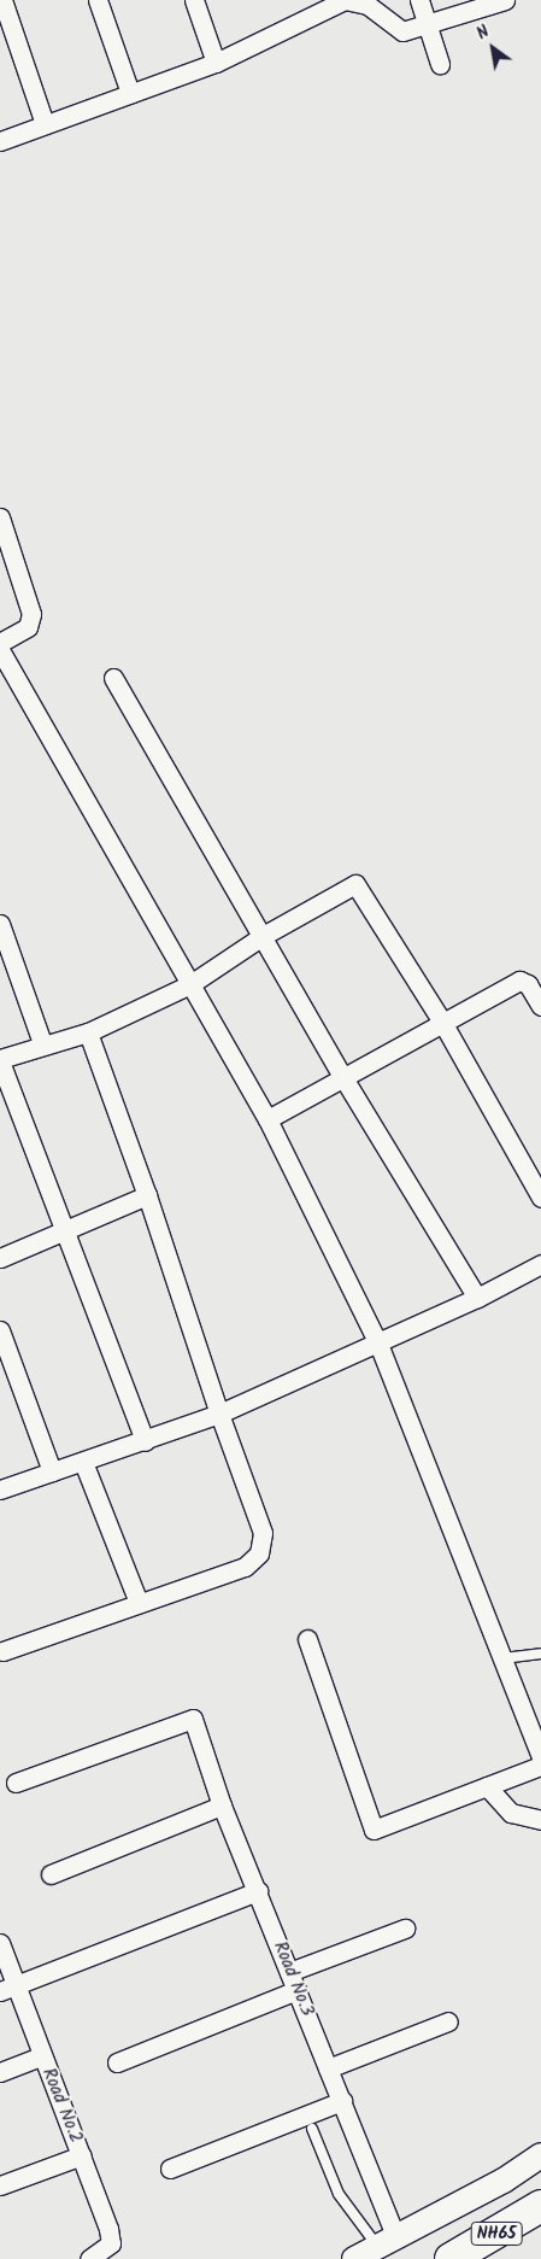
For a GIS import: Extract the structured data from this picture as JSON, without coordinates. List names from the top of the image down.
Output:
{
  "streets": {
    "highway": ["NH65"],
    "street": ["Road No.3", "Road No.2"]
  },
  "north": "top left"
}
